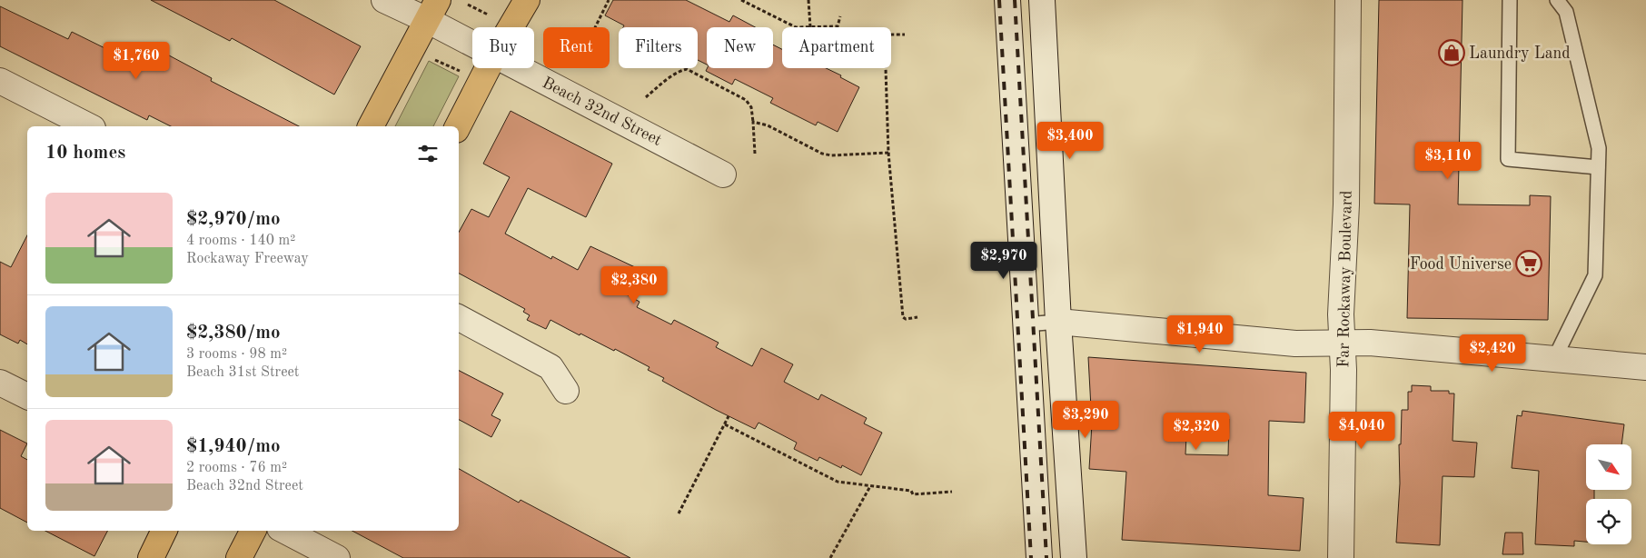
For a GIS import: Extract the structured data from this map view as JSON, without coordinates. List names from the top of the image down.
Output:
{
  "streets": {
    "street": ["Beach 32nd Street", "Far Rockaway Boulevard"]
  },
  "places": {
    "shop": ["Laundry Land"],
    "supermarket": ["Food Universe"]
  },
  "north": "bottom right",
  "page": {
    "chip": [
      "Buy",
      "Rent",
      "Filters",
      "New",
      "Apartment"
    ],
    "price": [
      "$1,760",
      "$3,400",
      "$3,110",
      "$2,970",
      "$2,380",
      "$1,940",
      "$2,420",
      "$3,290",
      "$4,040",
      "$2,320"
    ],
    "heading": "10 homes",
    "list": [
      {
        "name": "$2,970/mo",
        "note": "4 rooms · 140 m² · Rockaway Freeway"
      },
      {
        "name": "$2,380/mo",
        "note": "3 rooms · 98 m² · Beach 31st Street"
      },
      {
        "name": "$1,940/mo",
        "note": "2 rooms · 76 m² · Beach 32nd Street"
      }
    ]
  }
}
